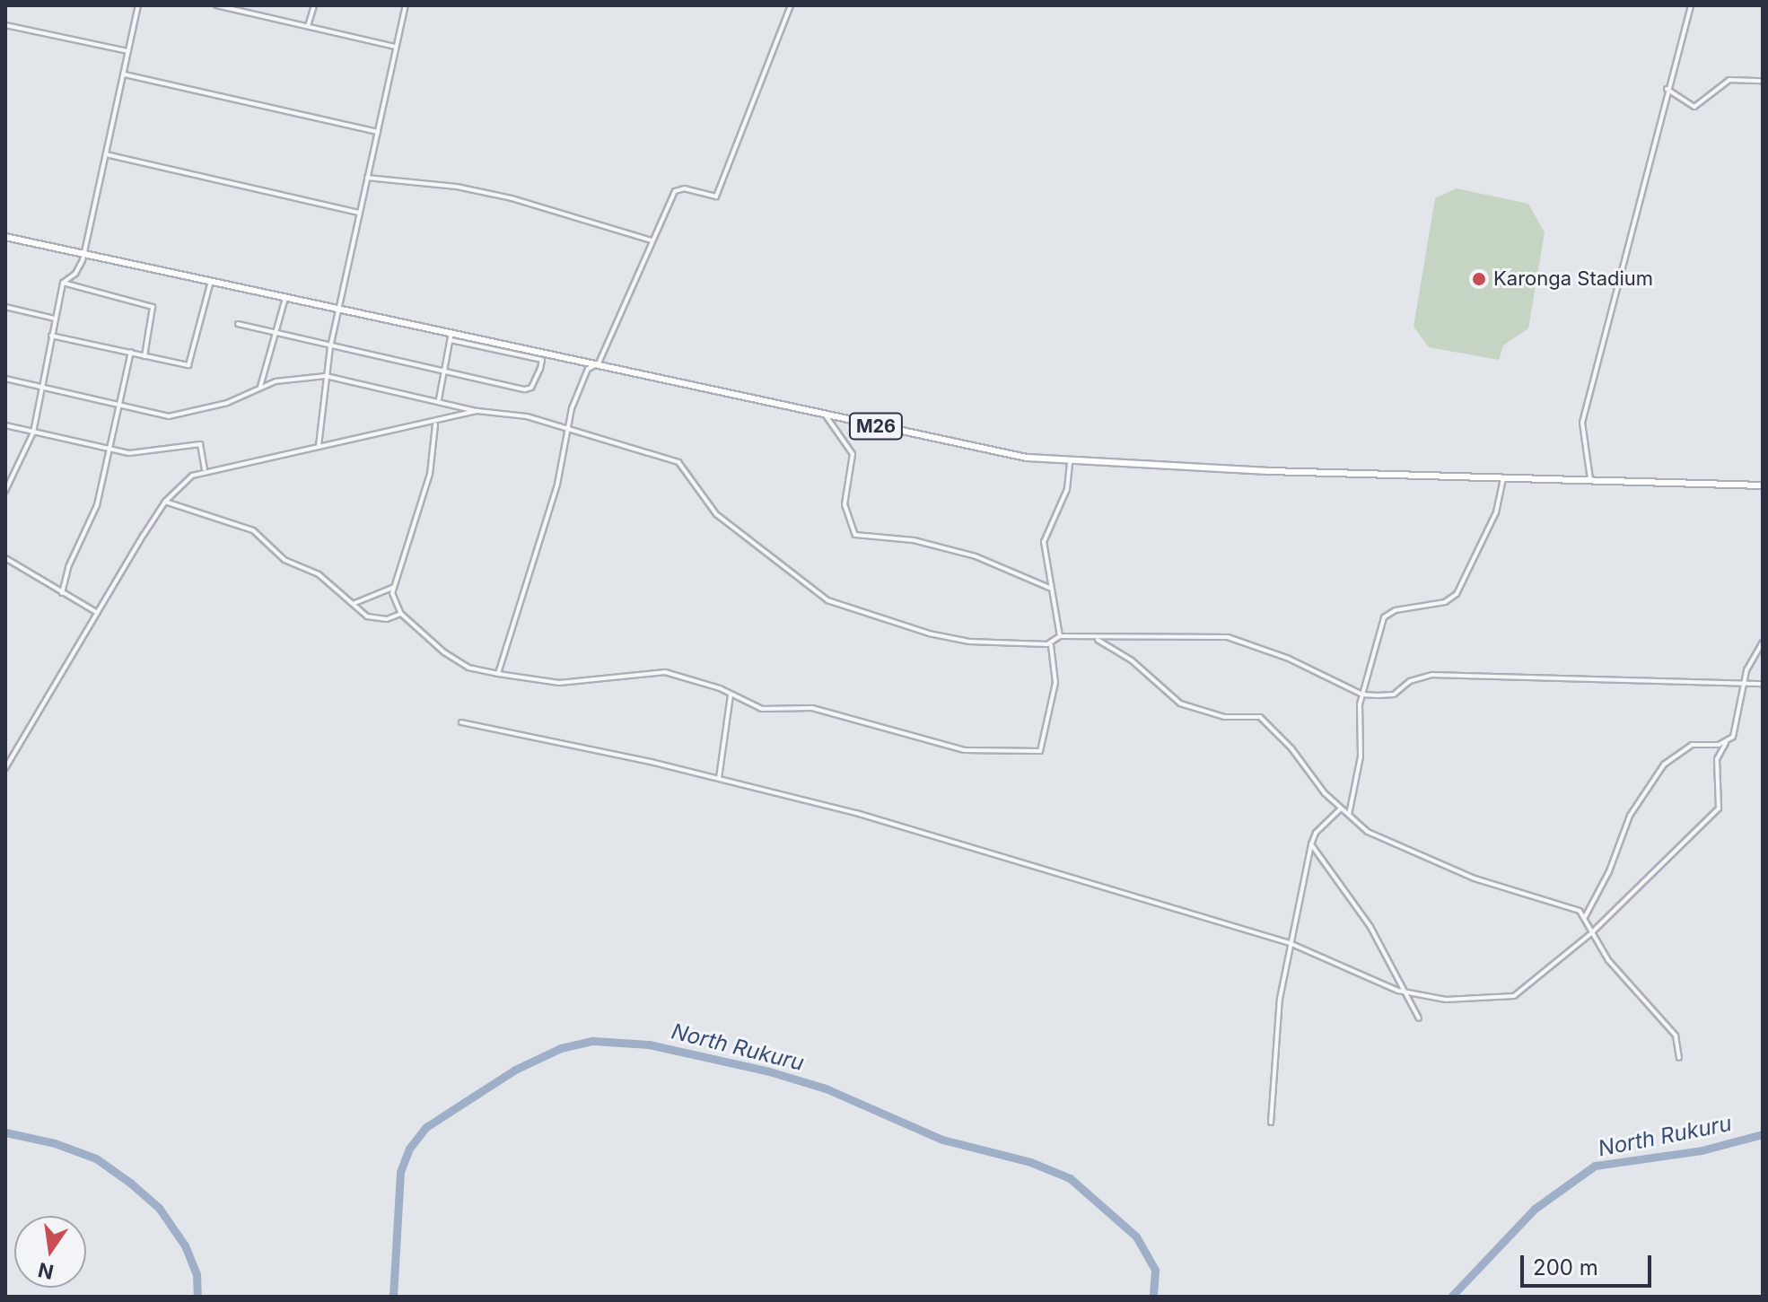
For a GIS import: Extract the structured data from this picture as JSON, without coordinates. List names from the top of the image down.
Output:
{
  "streets": {
    "main road": ["M26"]
  },
  "water": ["North Rukuru"],
  "places": ["Karonga Stadium"],
  "scale_bar": "200 m",
  "north": "bottom"
}
